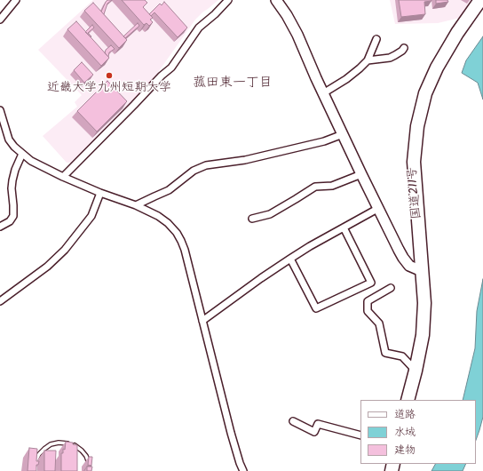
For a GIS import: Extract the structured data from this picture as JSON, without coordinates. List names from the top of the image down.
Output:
{
  "streets": {
    "highway": ["国道211号"]
  },
  "districts": ["菰田東一丁目"],
  "places": ["近畿大学九州短期大学"],
  "legend": ["道路", "水域", "建物"]
}
